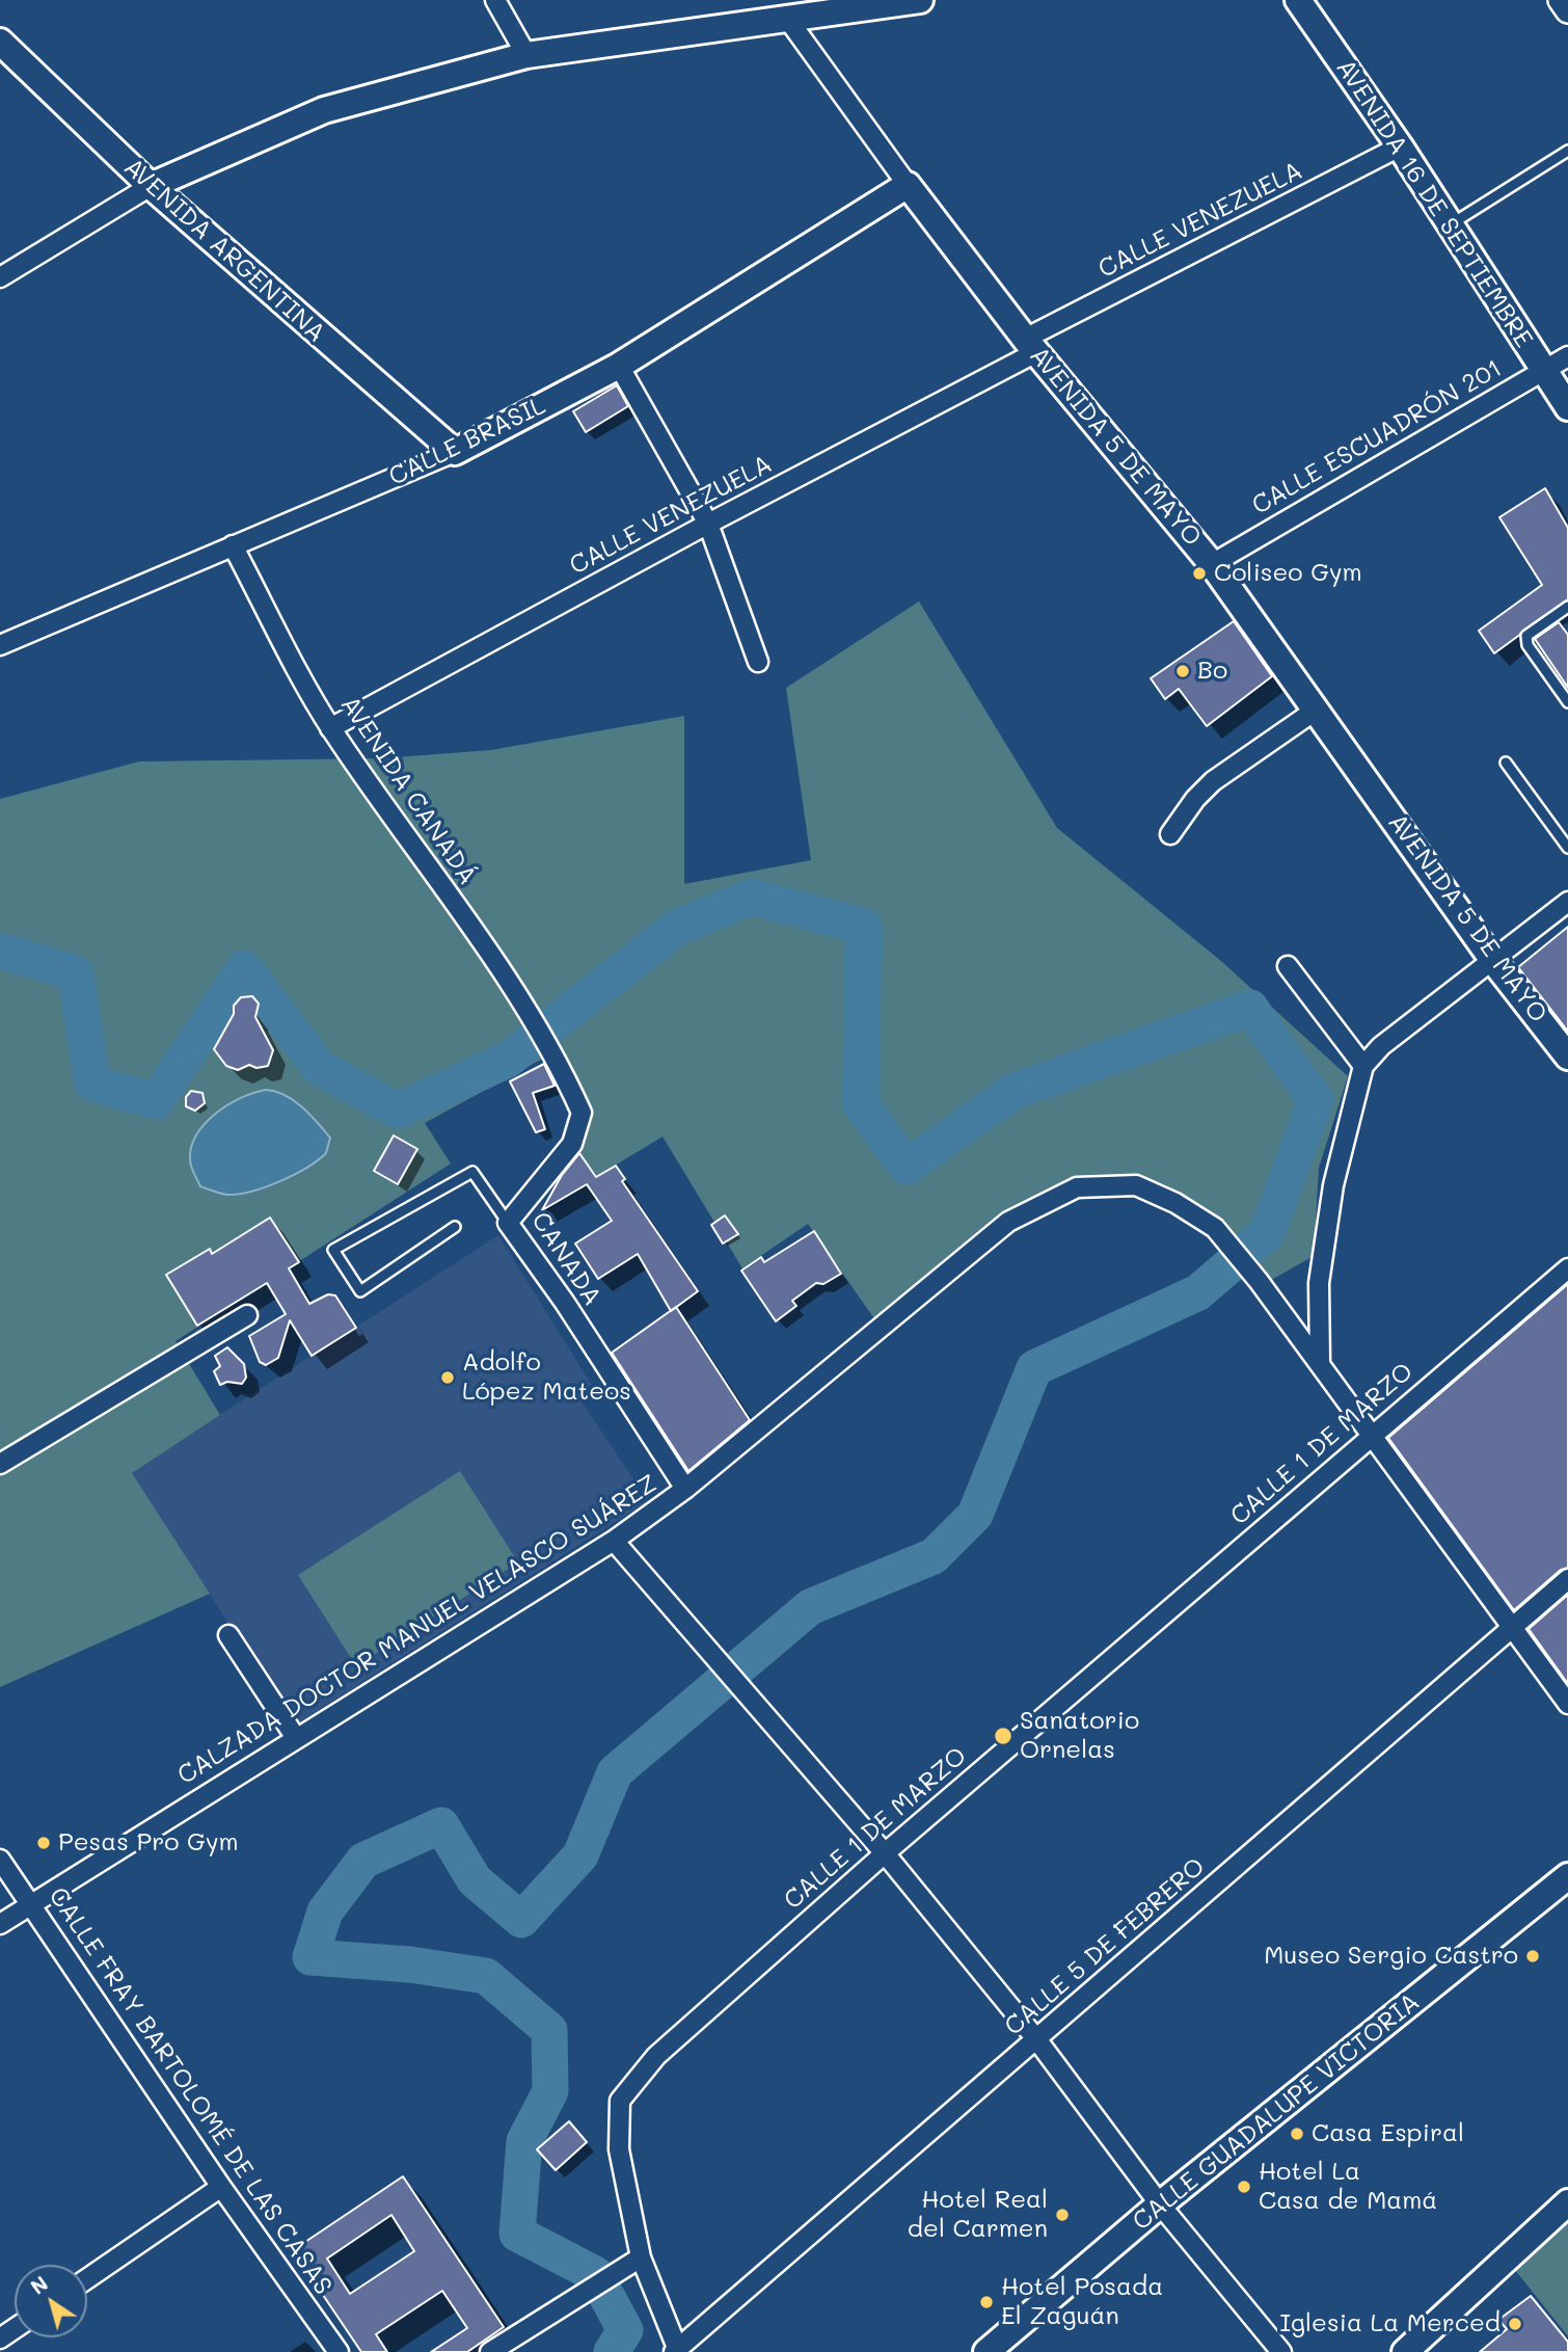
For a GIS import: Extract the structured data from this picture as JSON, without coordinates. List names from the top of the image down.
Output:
{
  "streets": {
    "main road": [
      "AVENIDA 16 DE SEPTIEMBRE",
      "AVENIDA ARGENTINA",
      "CALLE BRASIL",
      "AVENIDA 5 DE MAYO",
      "CALLE GUADALUPE VICTORIA"
    ],
    "street": [
      "CALLE VENEZUELA",
      "CALLE ESCUADRÓN 201",
      "AVENIDA CANADÁ",
      "CANADA",
      "CALLE 1 DE MARZO",
      "CALZADA DOCTOR MANUEL VELASCO SUÁREZ",
      "CALLE 5 DE FEBRERO",
      "CALLE FRAY BARTOLOMÉ DE LAS CASAS"
    ]
  },
  "crossings": [
    ["AVENIDA 16 DE SEPTIEMBRE", "CALLE VENEZUELA"],
    ["AVENIDA 16 DE SEPTIEMBRE", "CALLE ESCUADRÓN 201"],
    ["CALLE VENEZUELA", "AVENIDA 5 DE MAYO"],
    ["CALLE VENEZUELA", "AVENIDA CANADÁ"],
    ["AVENIDA ARGENTINA", "CALLE BRASIL"],
    ["CALLE ESCUADRÓN 201", "AVENIDA 5 DE MAYO"],
    ["CALLE BRASIL", "AVENIDA 5 DE MAYO"],
    ["CALLE BRASIL", "AVENIDA CANADÁ"],
    ["AVENIDA CANADÁ", "CANADA"],
    ["CANADA", "CALZADA DOCTOR MANUEL VELASCO SUÁREZ"],
    ["CALLE 1 DE MARZO", "CALZADA DOCTOR MANUEL VELASCO SUÁREZ"],
    ["CALLE 1 DE MARZO", "CALLE 5 DE FEBRERO"],
    ["CALZADA DOCTOR MANUEL VELASCO SUÁREZ", "CALLE 5 DE FEBRERO"],
    ["CALZADA DOCTOR MANUEL VELASCO SUÁREZ", "CALLE FRAY BARTOLOMÉ DE LAS CASAS"]
  ],
  "places": [
    "Coliseo Gym",
    "Bo",
    "Adolfo López Mateos",
    "Sanatorio Ornelas",
    "Pesas Pro Gym",
    "Museo Sergio Castro",
    "Casa Espiral",
    "Hotel La Casa de Mamá",
    "Hotel Real del Carmen",
    "Hotel Posada El Zaguán",
    "Iglesia La Merced"
  ],
  "north": "top left"
}
